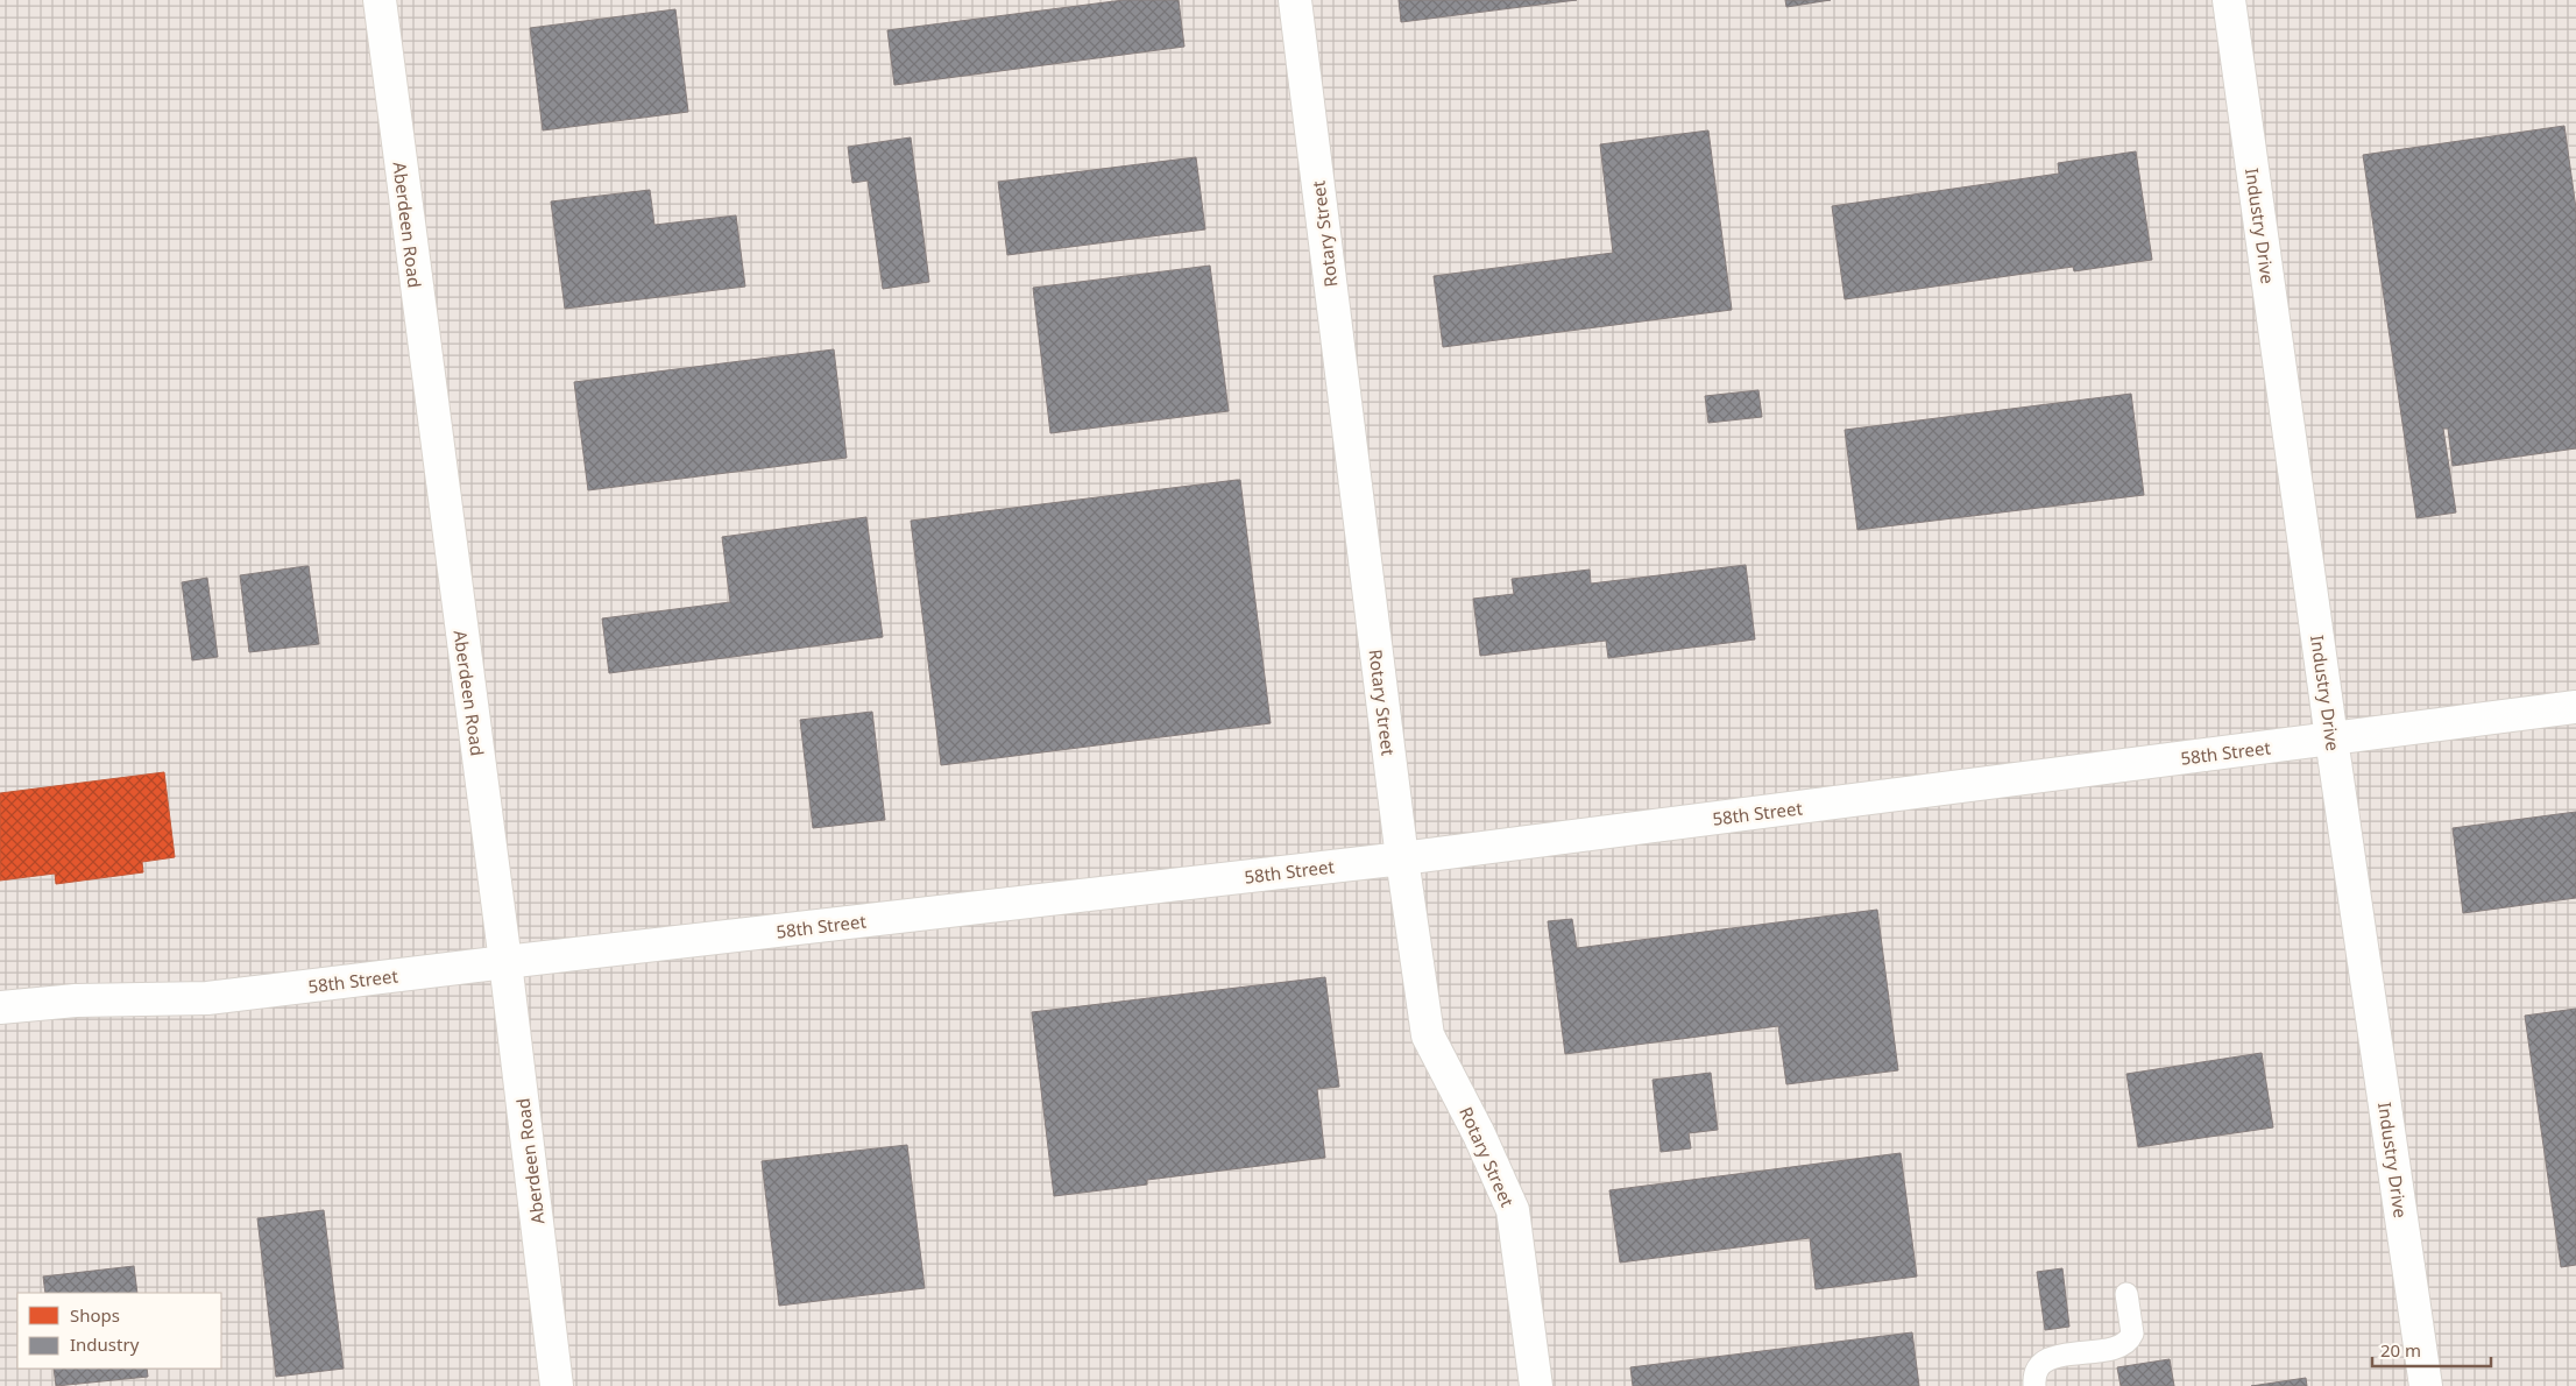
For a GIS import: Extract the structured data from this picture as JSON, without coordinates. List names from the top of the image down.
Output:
{
  "streets": {
    "street": [
      "Aberdeen Road",
      "Industry Drive",
      "Rotary Street",
      "58th Street"
    ]
  },
  "crossings": [
    ["Aberdeen Road", "58th Street"],
    ["Industry Drive", "58th Street"],
    ["Rotary Street", "58th Street"]
  ],
  "legend": ["Shops", "Industry"],
  "scale_bar": "20 m"
}
